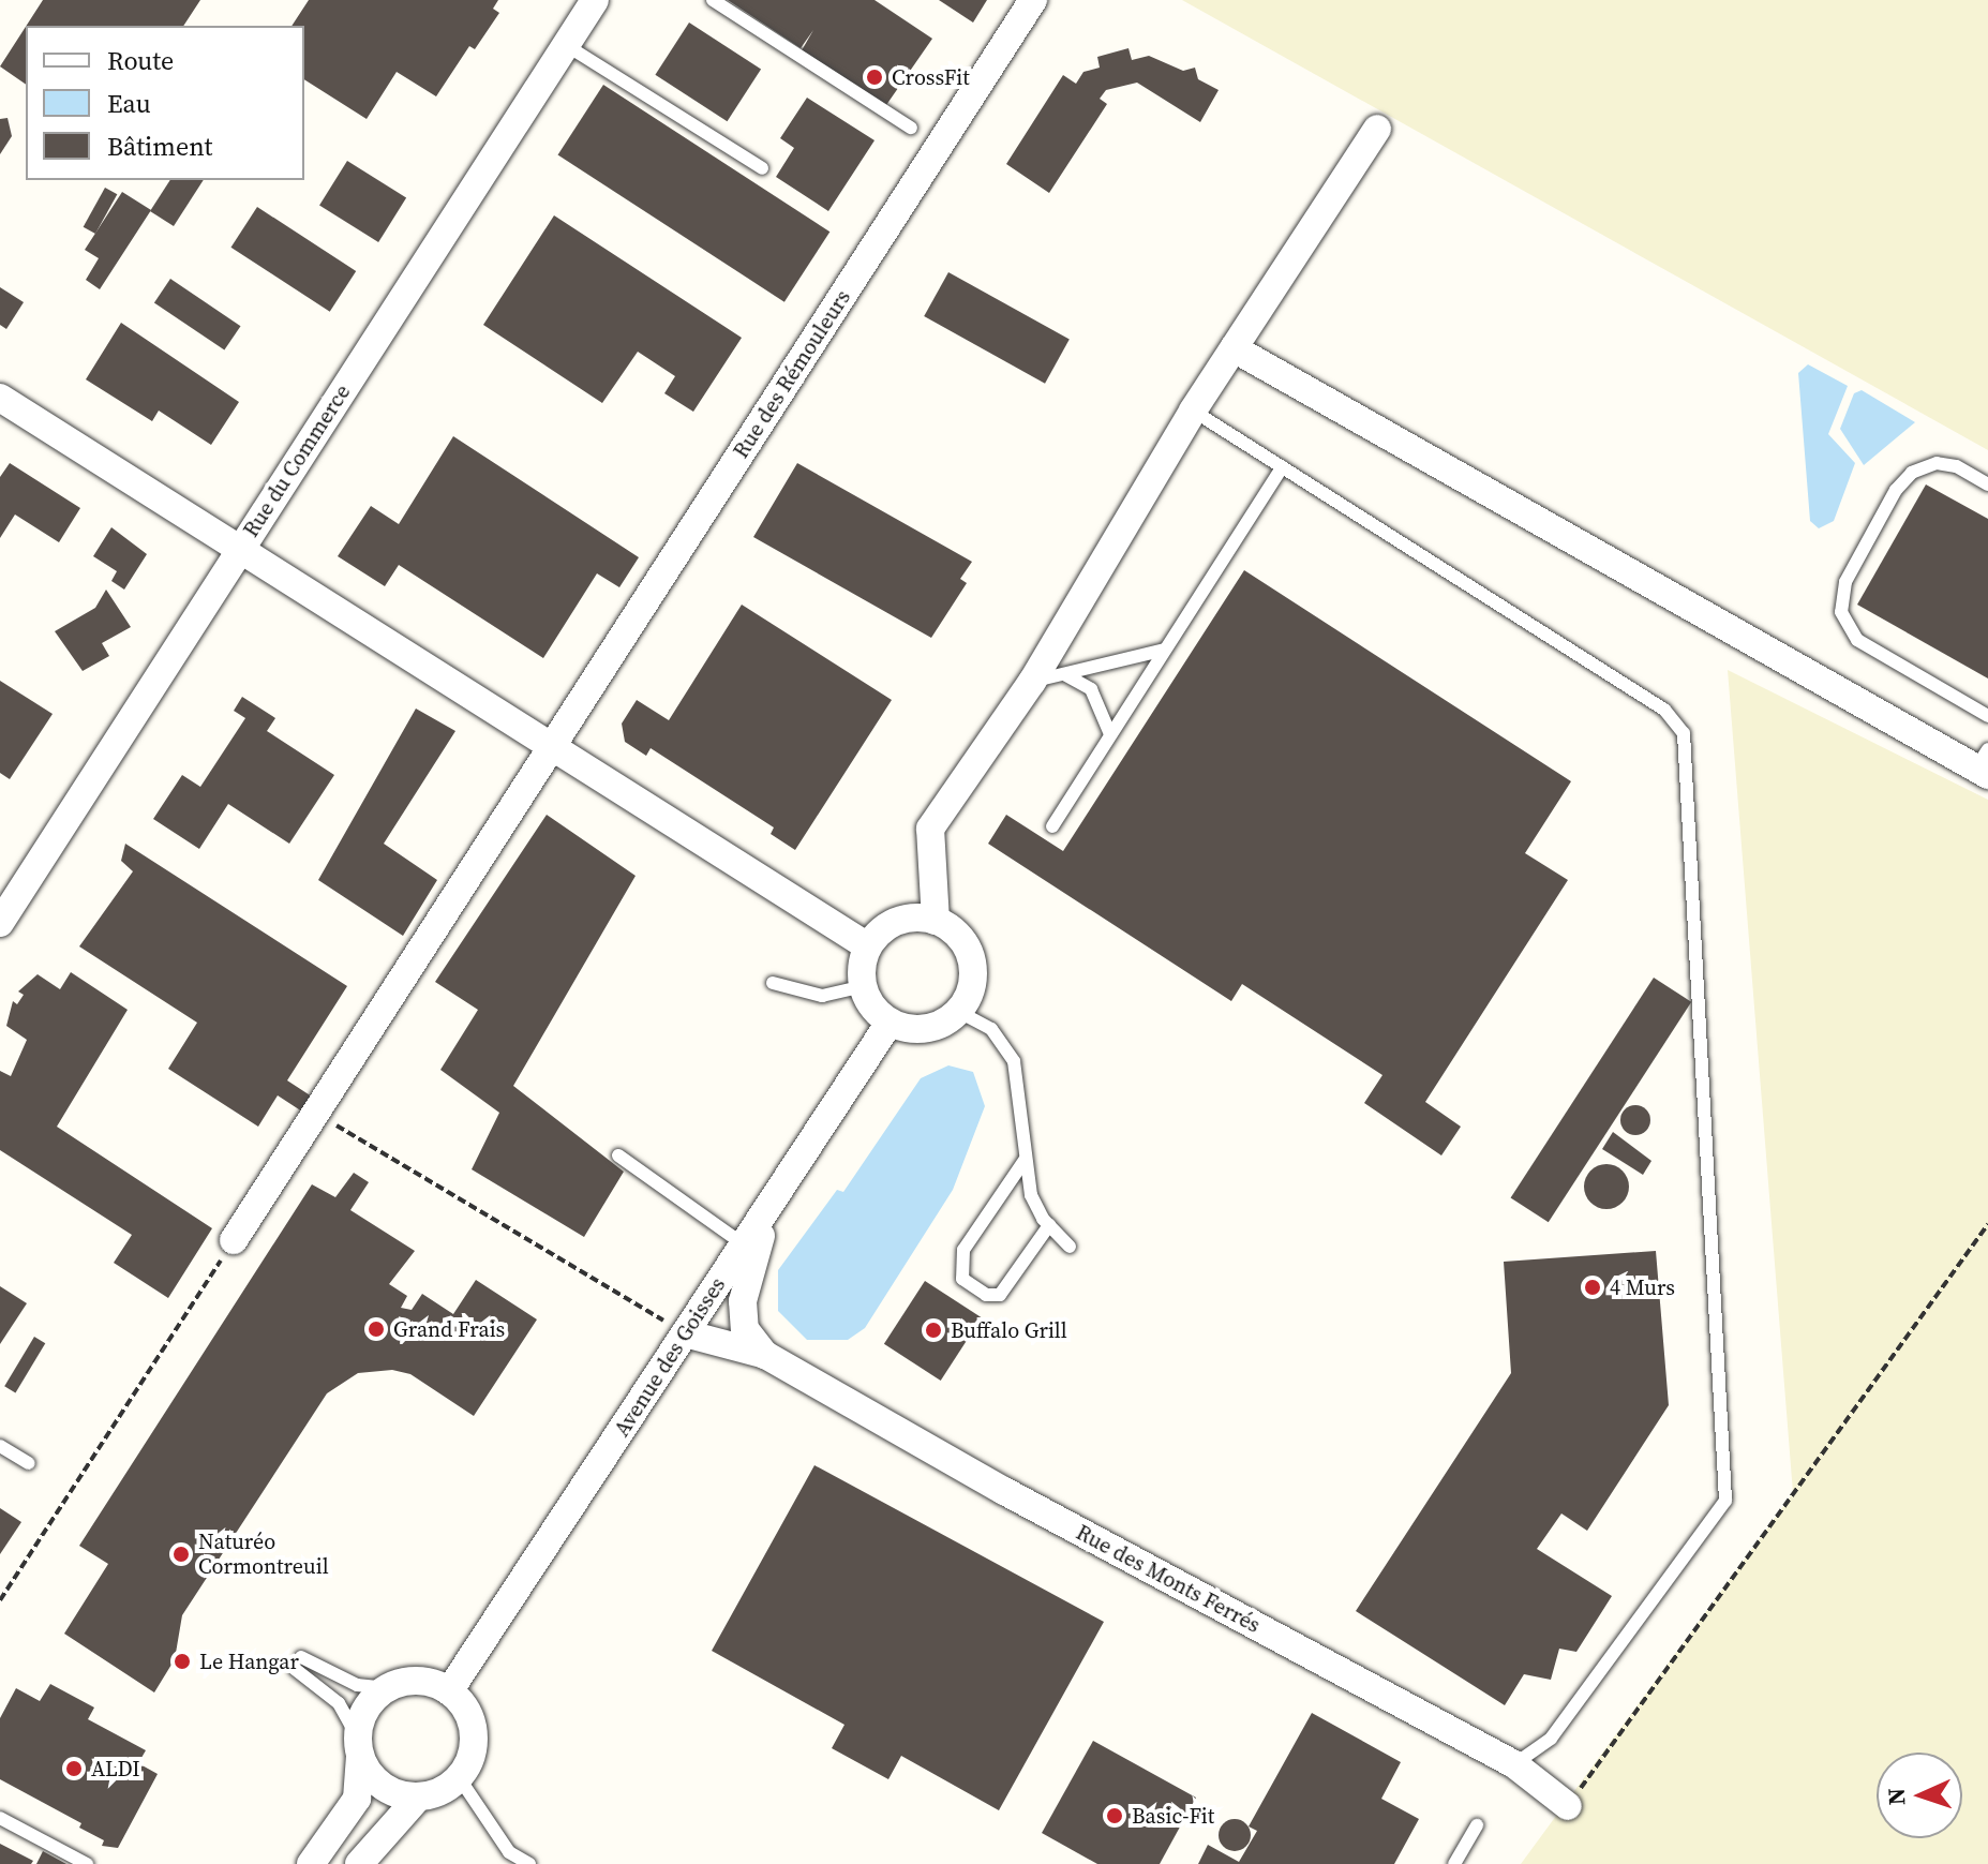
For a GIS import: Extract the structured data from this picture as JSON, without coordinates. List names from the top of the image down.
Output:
{
  "streets": {
    "street": [
      "Rue des Rémouleurs",
      "Rue du Commerce",
      "Avenue des Goisses",
      "Rue des Monts Ferrés"
    ]
  },
  "crossings": [
    ["Avenue des Goisses", "Rue des Monts Ferrés"]
  ],
  "places": [
    "CrossFit",
    "4 Murs",
    "Grand Frais",
    "Buffalo Grill",
    "Naturéo Cormontreuil",
    "Le Hangar",
    "ALDI",
    "Basic-Fit"
  ],
  "legend": ["Route", "Eau", "Bâtiment"],
  "north": "left"
}
